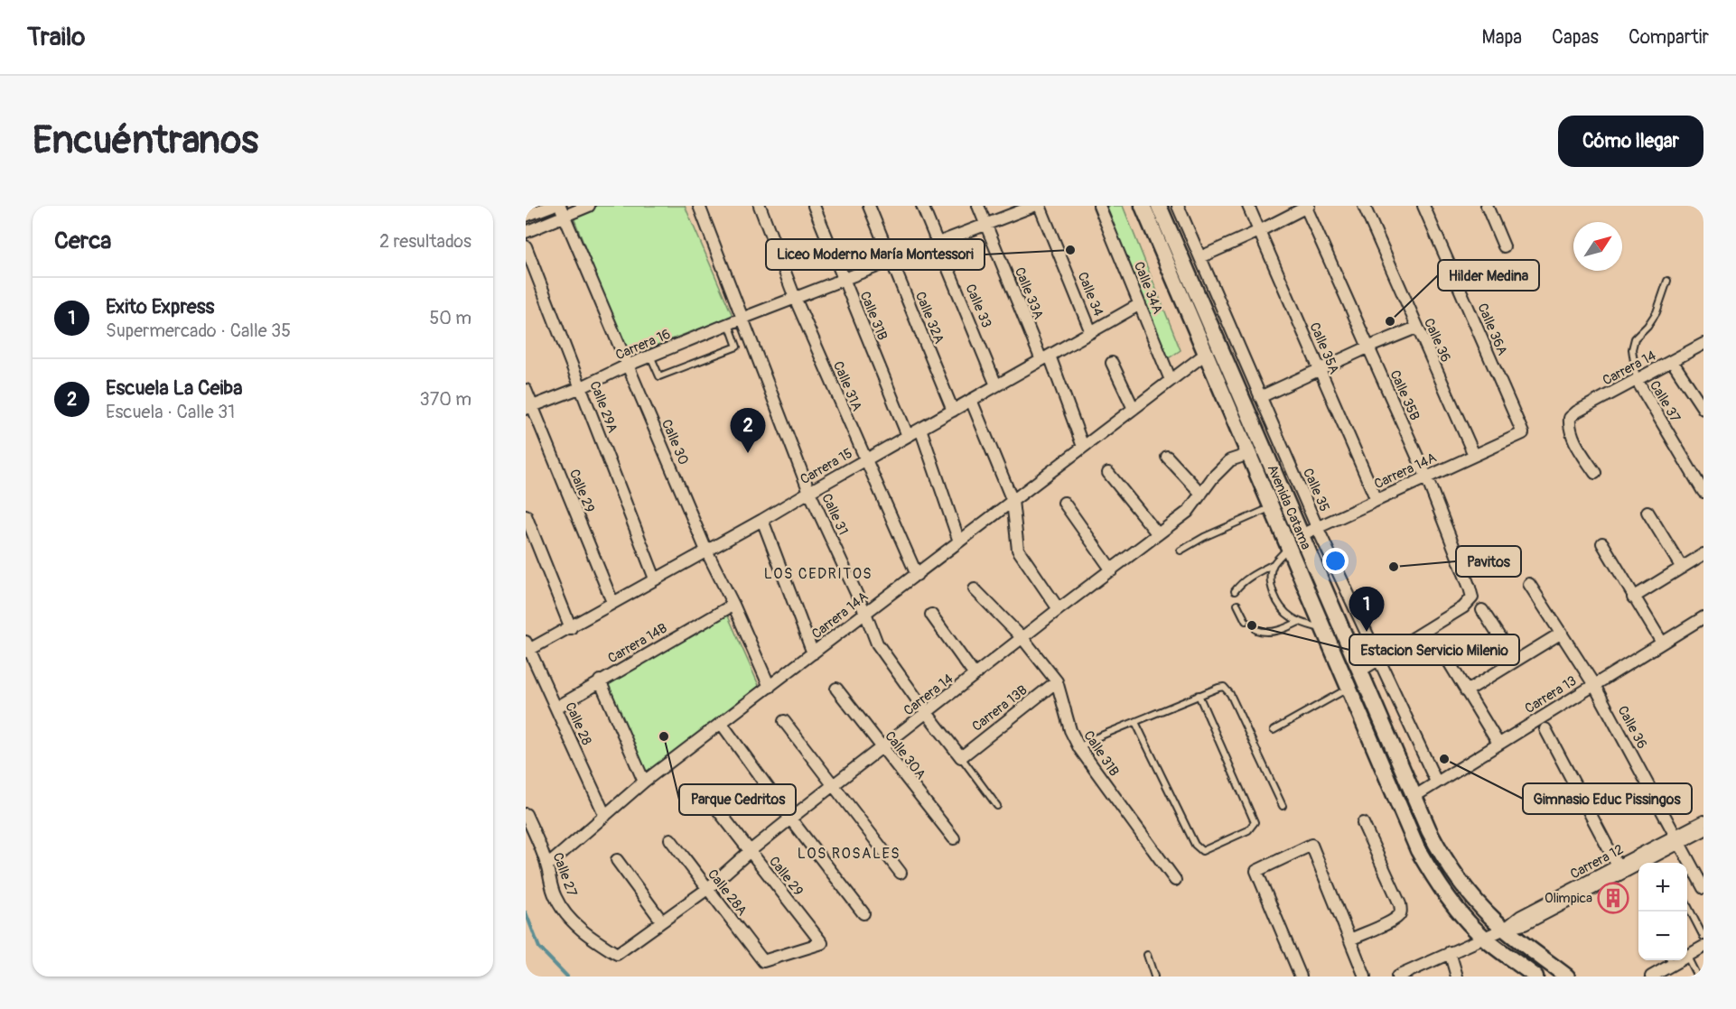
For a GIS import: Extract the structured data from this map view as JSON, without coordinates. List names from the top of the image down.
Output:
{
  "streets": {
    "main road": ["Avenida Catama"],
    "street": [
      "Calle 34A",
      "Calle 33A",
      "Calle 34",
      "Calle 33",
      "Calle 31B",
      "Calle 32A",
      "Calle 36A",
      "Calle 36",
      "Carrera 16",
      "Calle 35A",
      "Carrera 14",
      "Calle 31A",
      "Calle 35B",
      "Calle 37",
      "Calle 29A",
      "Calle 30",
      "Carrera 15",
      "Carrera 14A",
      "Calle 35",
      "Calle 29",
      "Calle 31",
      "Carrera 14B",
      "Carrera 13",
      "Carrera 13B",
      "Calle 28",
      "Calle 30A",
      "Carrera 12",
      "Calle 27",
      "Calle 28A"
    ]
  },
  "crossings": [
    ["Calle 34A", "Carrera 15"],
    ["Calle 34A", "Carrera 14A"],
    ["Calle 33A", "Carrera 16"],
    ["Calle 33A", "Carrera 15"],
    ["Calle 33A", "Carrera 14A"],
    ["Calle 34", "Carrera 15"],
    ["Calle 33", "Carrera 16"],
    ["Calle 33", "Carrera 15"],
    ["Calle 31B", "Carrera 16"],
    ["Calle 31B", "Carrera 14"],
    ["Calle 31B", "Carrera 15"],
    ["Calle 31B", "Carrera 13B"],
    ["Calle 32A", "Carrera 16"],
    ["Calle 32A", "Carrera 15"],
    ["Calle 36A", "Carrera 14A"],
    ["Calle 36", "Carrera 14A"],
    ["Calle 36", "Carrera 13"],
    ["Calle 36", "Carrera 12"],
    ["Carrera 16", "Calle 31A"],
    ["Carrera 16", "Calle 29A"],
    ["Carrera 16", "Calle 30"],
    ["Carrera 16", "Calle 29"],
    ["Carrera 16", "Calle 31"],
    ["Calle 35A", "Carrera 14A"],
    ["Carrera 14", "Calle 37"],
    ["Carrera 14", "Calle 29"],
    ["Carrera 14", "Avenida Catama"],
    ["Carrera 14", "Calle 31"],
    ["Carrera 14", "Calle 30A"],
    ["Carrera 14", "Calle 27"],
    ["Carrera 14", "Calle 28A"],
    ["Calle 31A", "Carrera 15"],
    ["Calle 31A", "Carrera 14A"],
    ["Calle 35B", "Carrera 14A"],
    ["Calle 35B", "Calle 35"],
    ["Calle 29A", "Carrera 15"],
    ["Calle 30", "Carrera 15"],
    ["Calle 30", "Carrera 14A"],
    ["Calle 30", "Carrera 14B"],
    ["Carrera 15", "Calle 29"],
    ["Carrera 15", "Calle 31"],
    ["Carrera 15", "Calle 28"],
    ["Carrera 14A", "Calle 35"],
    ["Carrera 14A", "Avenida Catama"],
    ["Carrera 14A", "Calle 31"],
    ["Carrera 14A", "Calle 28"],
    ["Carrera 14A", "Calle 27"],
    ["Calle 35", "Carrera 13"],
    ["Calle 29", "Calle 28A"],
    ["Avenida Catama", "Carrera 13"],
    ["Avenida Catama", "Carrera 12"],
    ["Calle 31", "Carrera 13B"],
    ["Carrera 14B", "Calle 28"]
  ],
  "districts": ["LOS CEDRITOS", "LOS ROSALES"],
  "places": {
    "other": [
      "Liceo Moderno María Montessori",
      "Hilder Medina",
      "Pavitos",
      "Estacion Servicio Milenio",
      "Parque Cedritos",
      "Gimnasio Educ Pissingos"
    ],
    "building": ["Olimpica"]
  },
  "north": "top right",
  "page": {
    "header": "Trailo",
    "nav": ["Mapa", "Capas", "Compartir"],
    "buttons": "Cómo llegar",
    "title": "Encuéntranos",
    "heading": ["Cerca", "2 resultados"],
    "list": [
      {
        "mark": "1",
        "name": "Exito Express",
        "note": "Supermercado · Calle 35",
        "value": "50 m"
      },
      {
        "mark": "2",
        "name": "Escuela La Ceiba",
        "note": "Escuela · Calle 31",
        "value": "370 m"
      }
    ],
    "pins": ["2", "1"],
    "map_buttons": ["+", "−"]
  }
}
